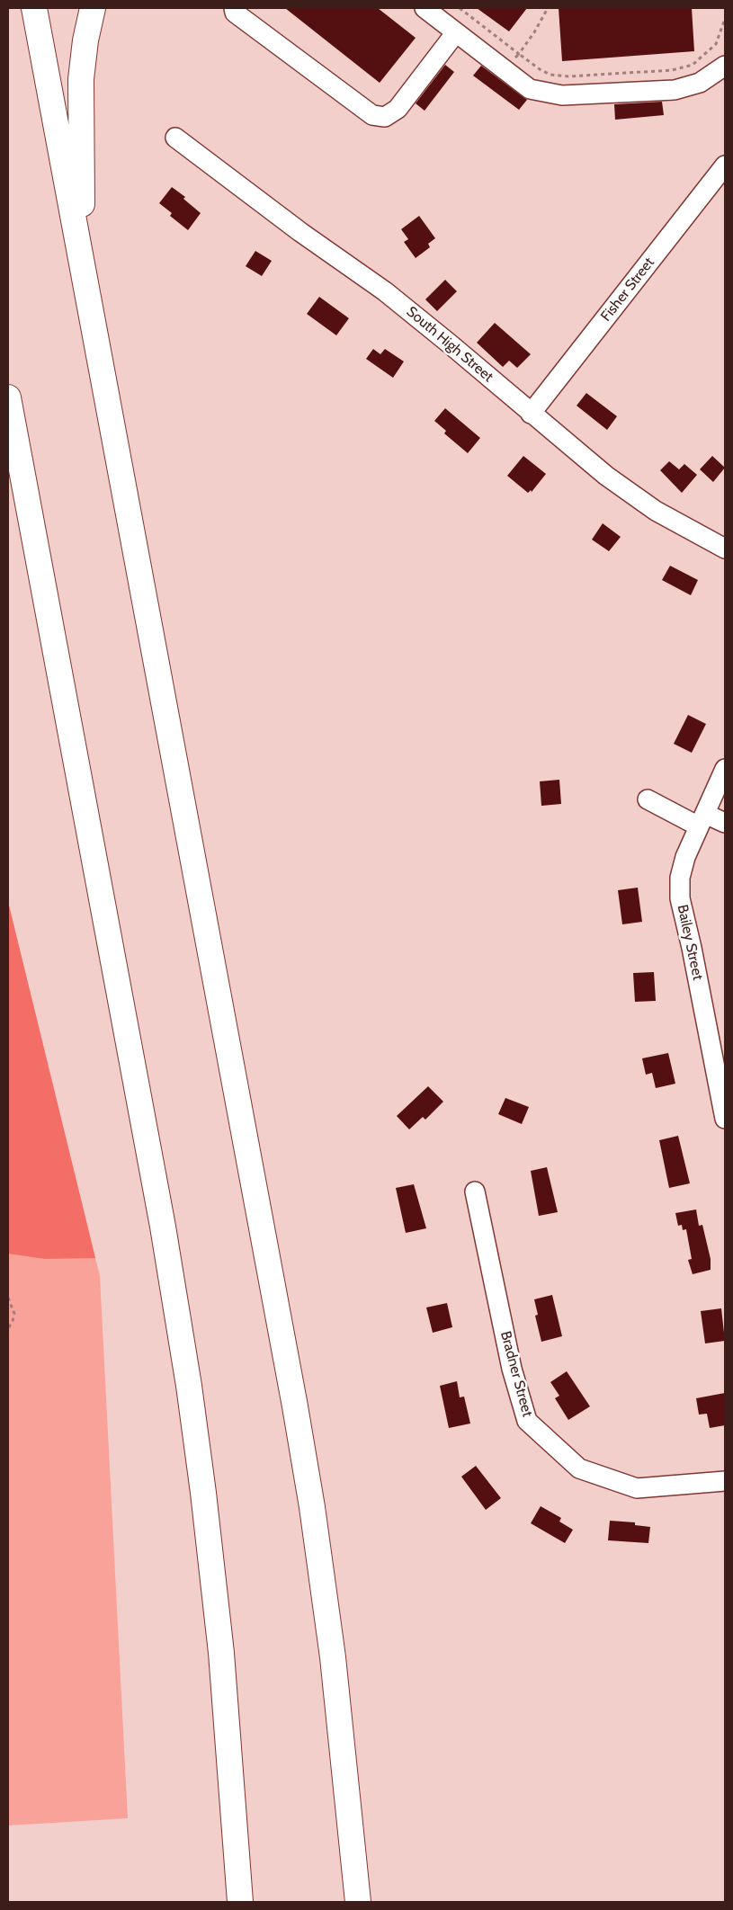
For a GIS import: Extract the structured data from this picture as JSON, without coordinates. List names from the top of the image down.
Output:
{
  "streets": {
    "street": [
      "Fisher Street",
      "South High Street",
      "Bailey Street",
      "Bradner Street"
    ]
  },
  "crossings": [
    ["Fisher Street", "South High Street"]
  ]
}
